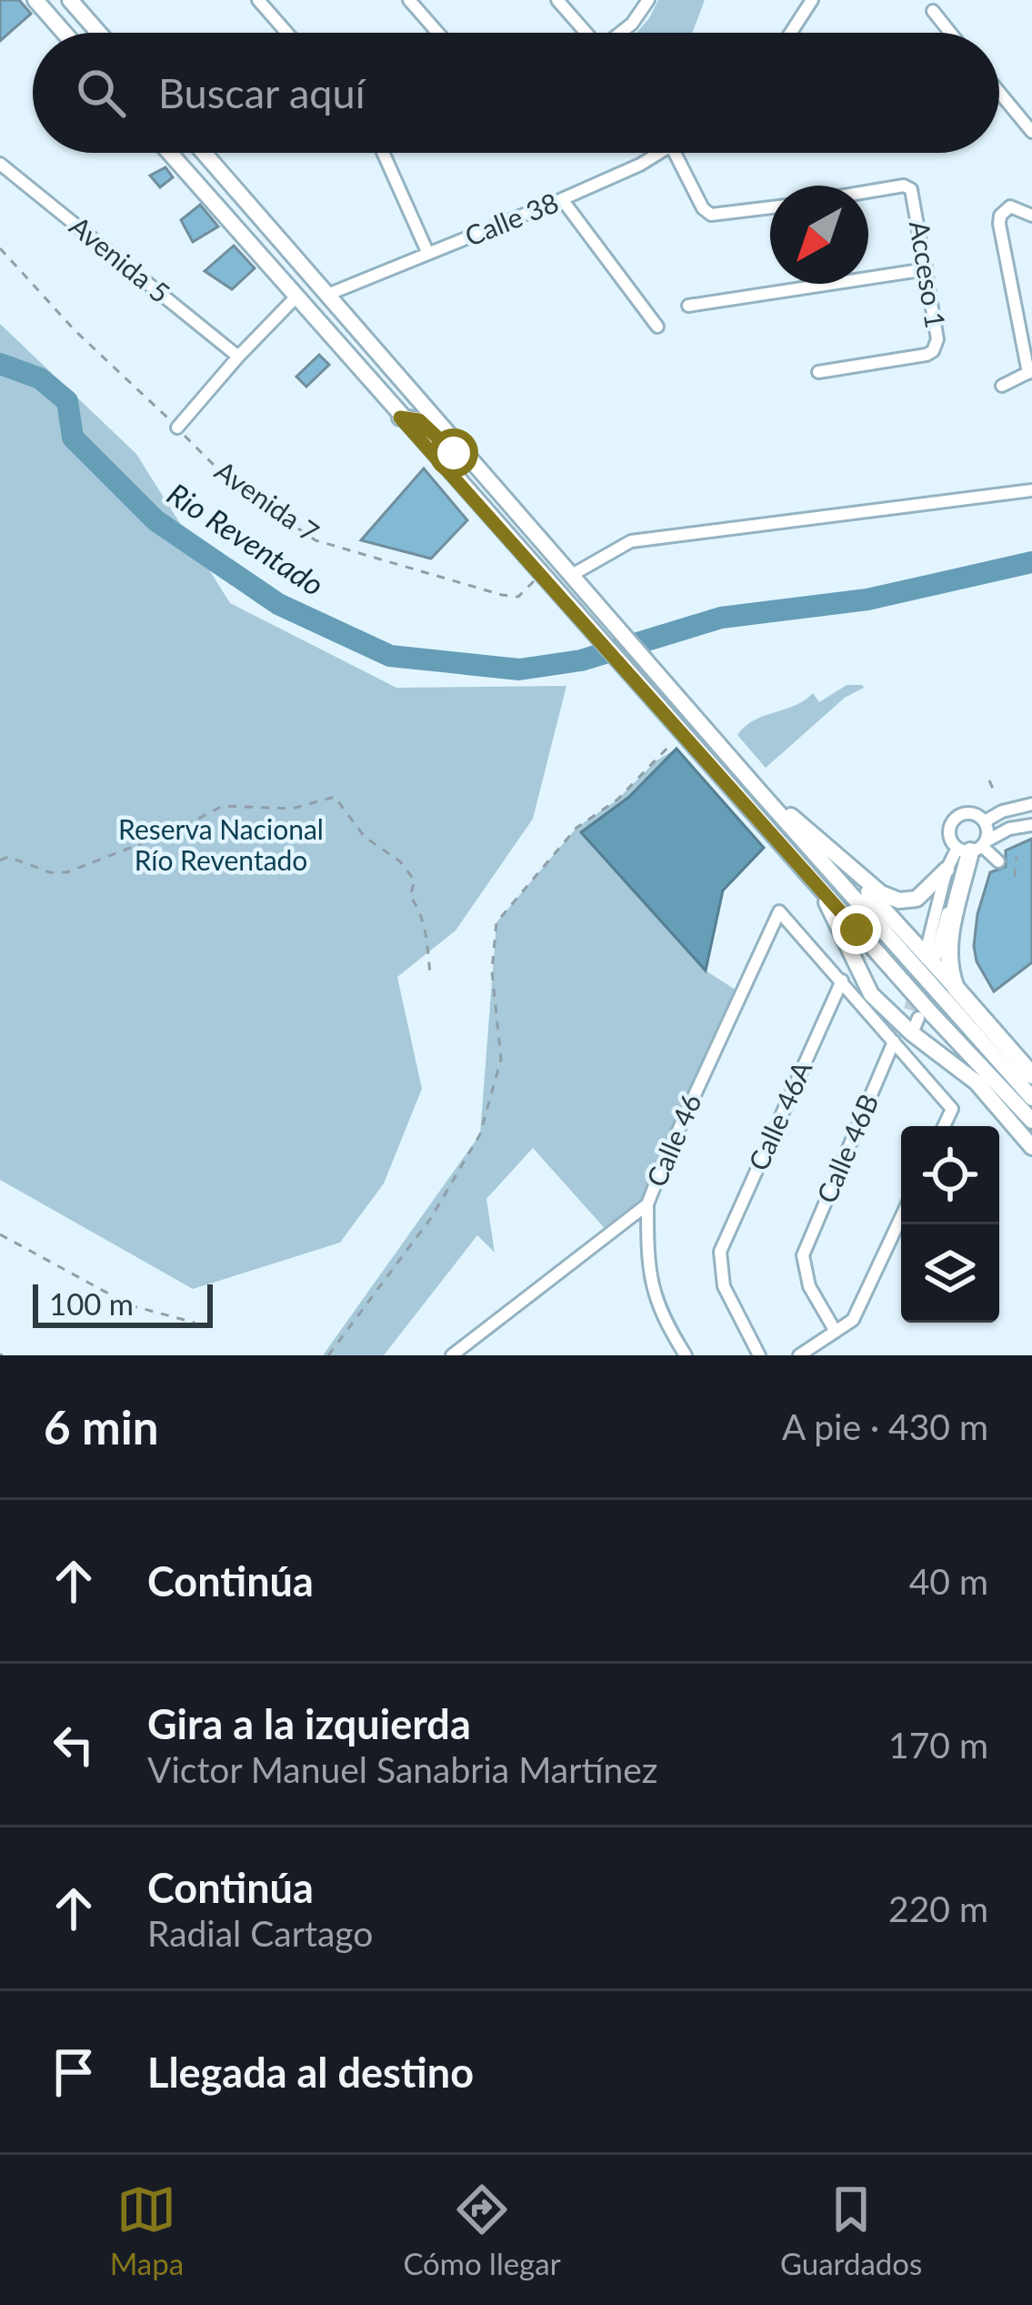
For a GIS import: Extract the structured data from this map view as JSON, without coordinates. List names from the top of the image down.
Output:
{
  "streets": {
    "street": [
      "Calle 38",
      "Avenida 5",
      "Acceso 1",
      "Calle 46A",
      "Calle 46",
      "Calle 46B"
    ],
    "path": ["Avenida 7"]
  },
  "crossings": [
    ["Calle 46A", "Calle 46"]
  ],
  "water": ["Rio Reventado"],
  "parks": ["Reserva Nacional Río Reventado"],
  "scale_bar": "100 m",
  "north": "bottom left",
  "page": {
    "search": "Buscar aquí",
    "scale": "100 m",
    "heading": ["6 min", "A pie · 430 m"],
    "list": [
      ["Continúa", "40 m"],
      ["Gira a la izquierda", "Victor Manuel Sanabria Martínez", "170 m"],
      ["Continúa", "Radial Cartago", "220 m"],
      "Llegada al destino"
    ],
    "nav": ["Mapa", "Cómo llegar", "Guardados"]
  }
}
